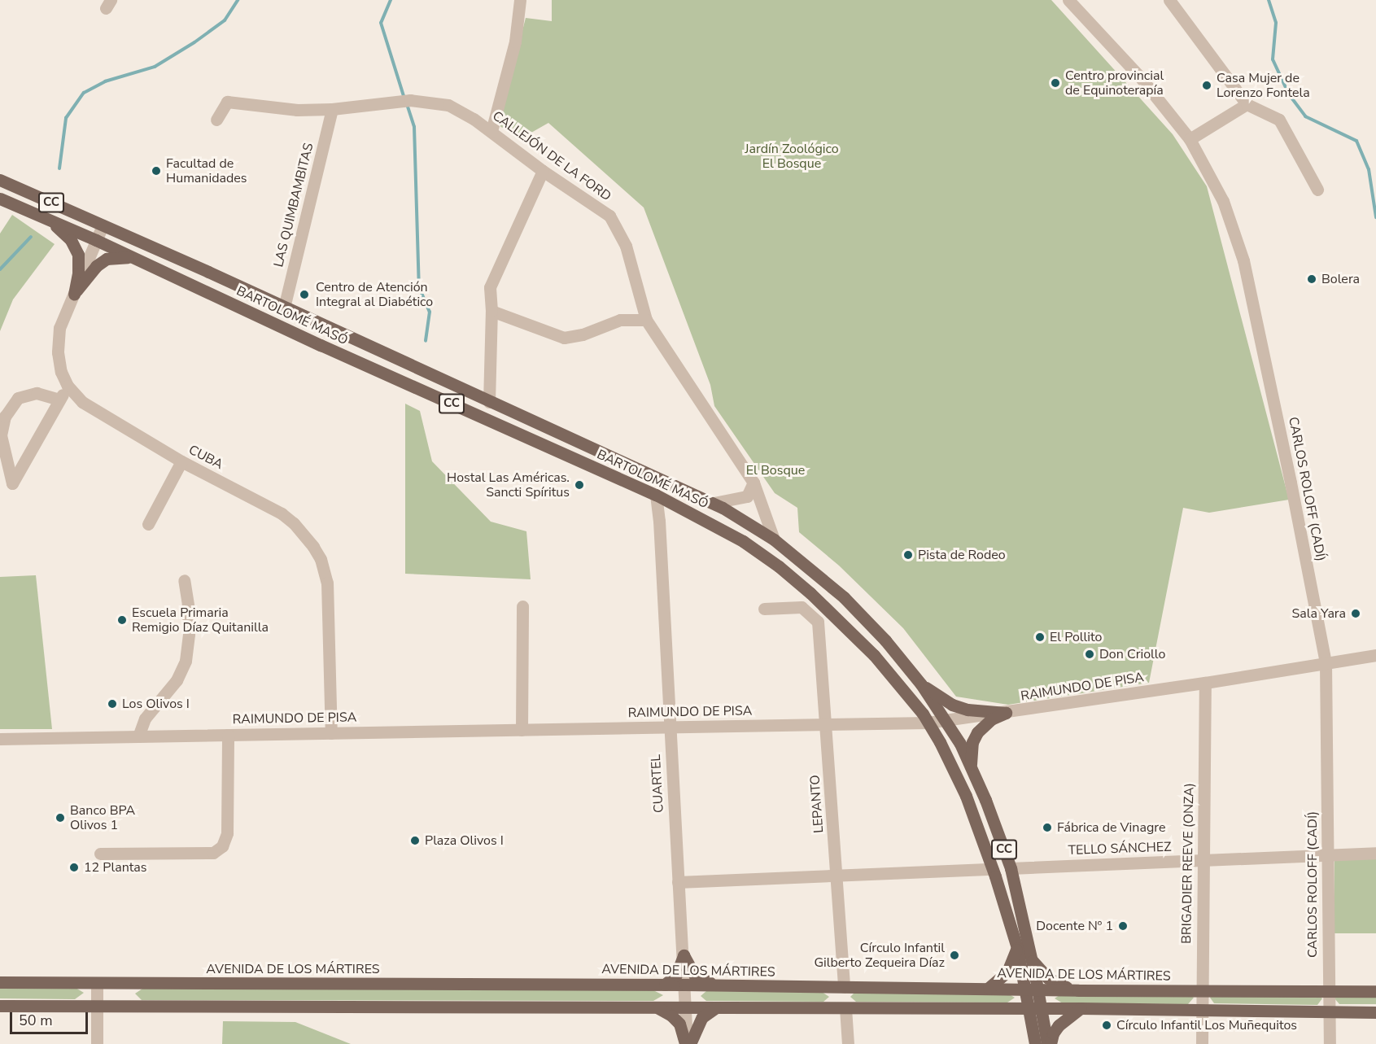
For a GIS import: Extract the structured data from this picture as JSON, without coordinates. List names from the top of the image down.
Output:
{
  "streets": {
    "main road": [
      "CC",
      "BARTOLOMÉ MASÓ",
      "LEPANTO",
      "AVENIDA DE LOS MÁRTIRES"
    ],
    "street": [
      "CALLEJÓN DE LA FORD",
      "LAS QUIMBAMBITAS",
      "CUBA",
      "CARLOS ROLOFF (CADÍ)",
      "RAIMUNDO DE PISA",
      "CUARTEL",
      "TELLO SÁNCHEZ",
      "BRIGADIER REEVE (ONZA)"
    ]
  },
  "crossings": [
    ["CALLEJÓN DE LA FORD", "LAS QUIMBAMBITAS"],
    ["CALLEJÓN DE LA FORD", "BARTOLOMÉ MASÓ"],
    ["LAS QUIMBAMBITAS", "BARTOLOMÉ MASÓ"],
    ["BARTOLOMÉ MASÓ", "CUBA"],
    ["BARTOLOMÉ MASÓ", "RAIMUNDO DE PISA"],
    ["BARTOLOMÉ MASÓ", "CUARTEL"],
    ["BARTOLOMÉ MASÓ", "TELLO SÁNCHEZ"],
    ["BARTOLOMÉ MASÓ", "AVENIDA DE LOS MÁRTIRES"],
    ["CUBA", "RAIMUNDO DE PISA"],
    ["CARLOS ROLOFF (CADÍ)", "RAIMUNDO DE PISA"],
    ["CARLOS ROLOFF (CADÍ)", "TELLO SÁNCHEZ"],
    ["CARLOS ROLOFF (CADÍ)", "AVENIDA DE LOS MÁRTIRES"],
    ["RAIMUNDO DE PISA", "CUARTEL"],
    ["RAIMUNDO DE PISA", "LEPANTO"],
    ["RAIMUNDO DE PISA", "BRIGADIER REEVE (ONZA)"],
    ["CUARTEL", "AVENIDA DE LOS MÁRTIRES"],
    ["LEPANTO", "AVENIDA DE LOS MÁRTIRES"],
    ["TELLO SÁNCHEZ", "BRIGADIER REEVE (ONZA)"],
    ["BRIGADIER REEVE (ONZA)", "AVENIDA DE LOS MÁRTIRES"]
  ],
  "parks": ["Jardín Zoológico El Bosque", "El Bosque"],
  "places": [
    "Centro provincial de Equinoterapía",
    "Casa Mujer de Lorenzo Fontela",
    "Facultad de Humanidades",
    "Bolera",
    "Centro de Atención Integral al Diabético",
    "Hostal Las Américas. Sancti Spíritus",
    "Pista de Rodeo",
    "Sala Yara",
    "Escuela Primaria Remigio Díaz Quitanilla",
    "El Pollito",
    "Don Criollo",
    "Los Olivos I",
    "Banco BPA Olivos 1",
    "Fábrica de Vinagre",
    "Plaza Olivos I",
    "12 Plantas",
    "Docente Nº 1",
    "Círculo Infantil Gilberto Zequeira Díaz",
    "Círculo Infantil Los Muñequitos"
  ],
  "scale_bar": "50 m"
}
